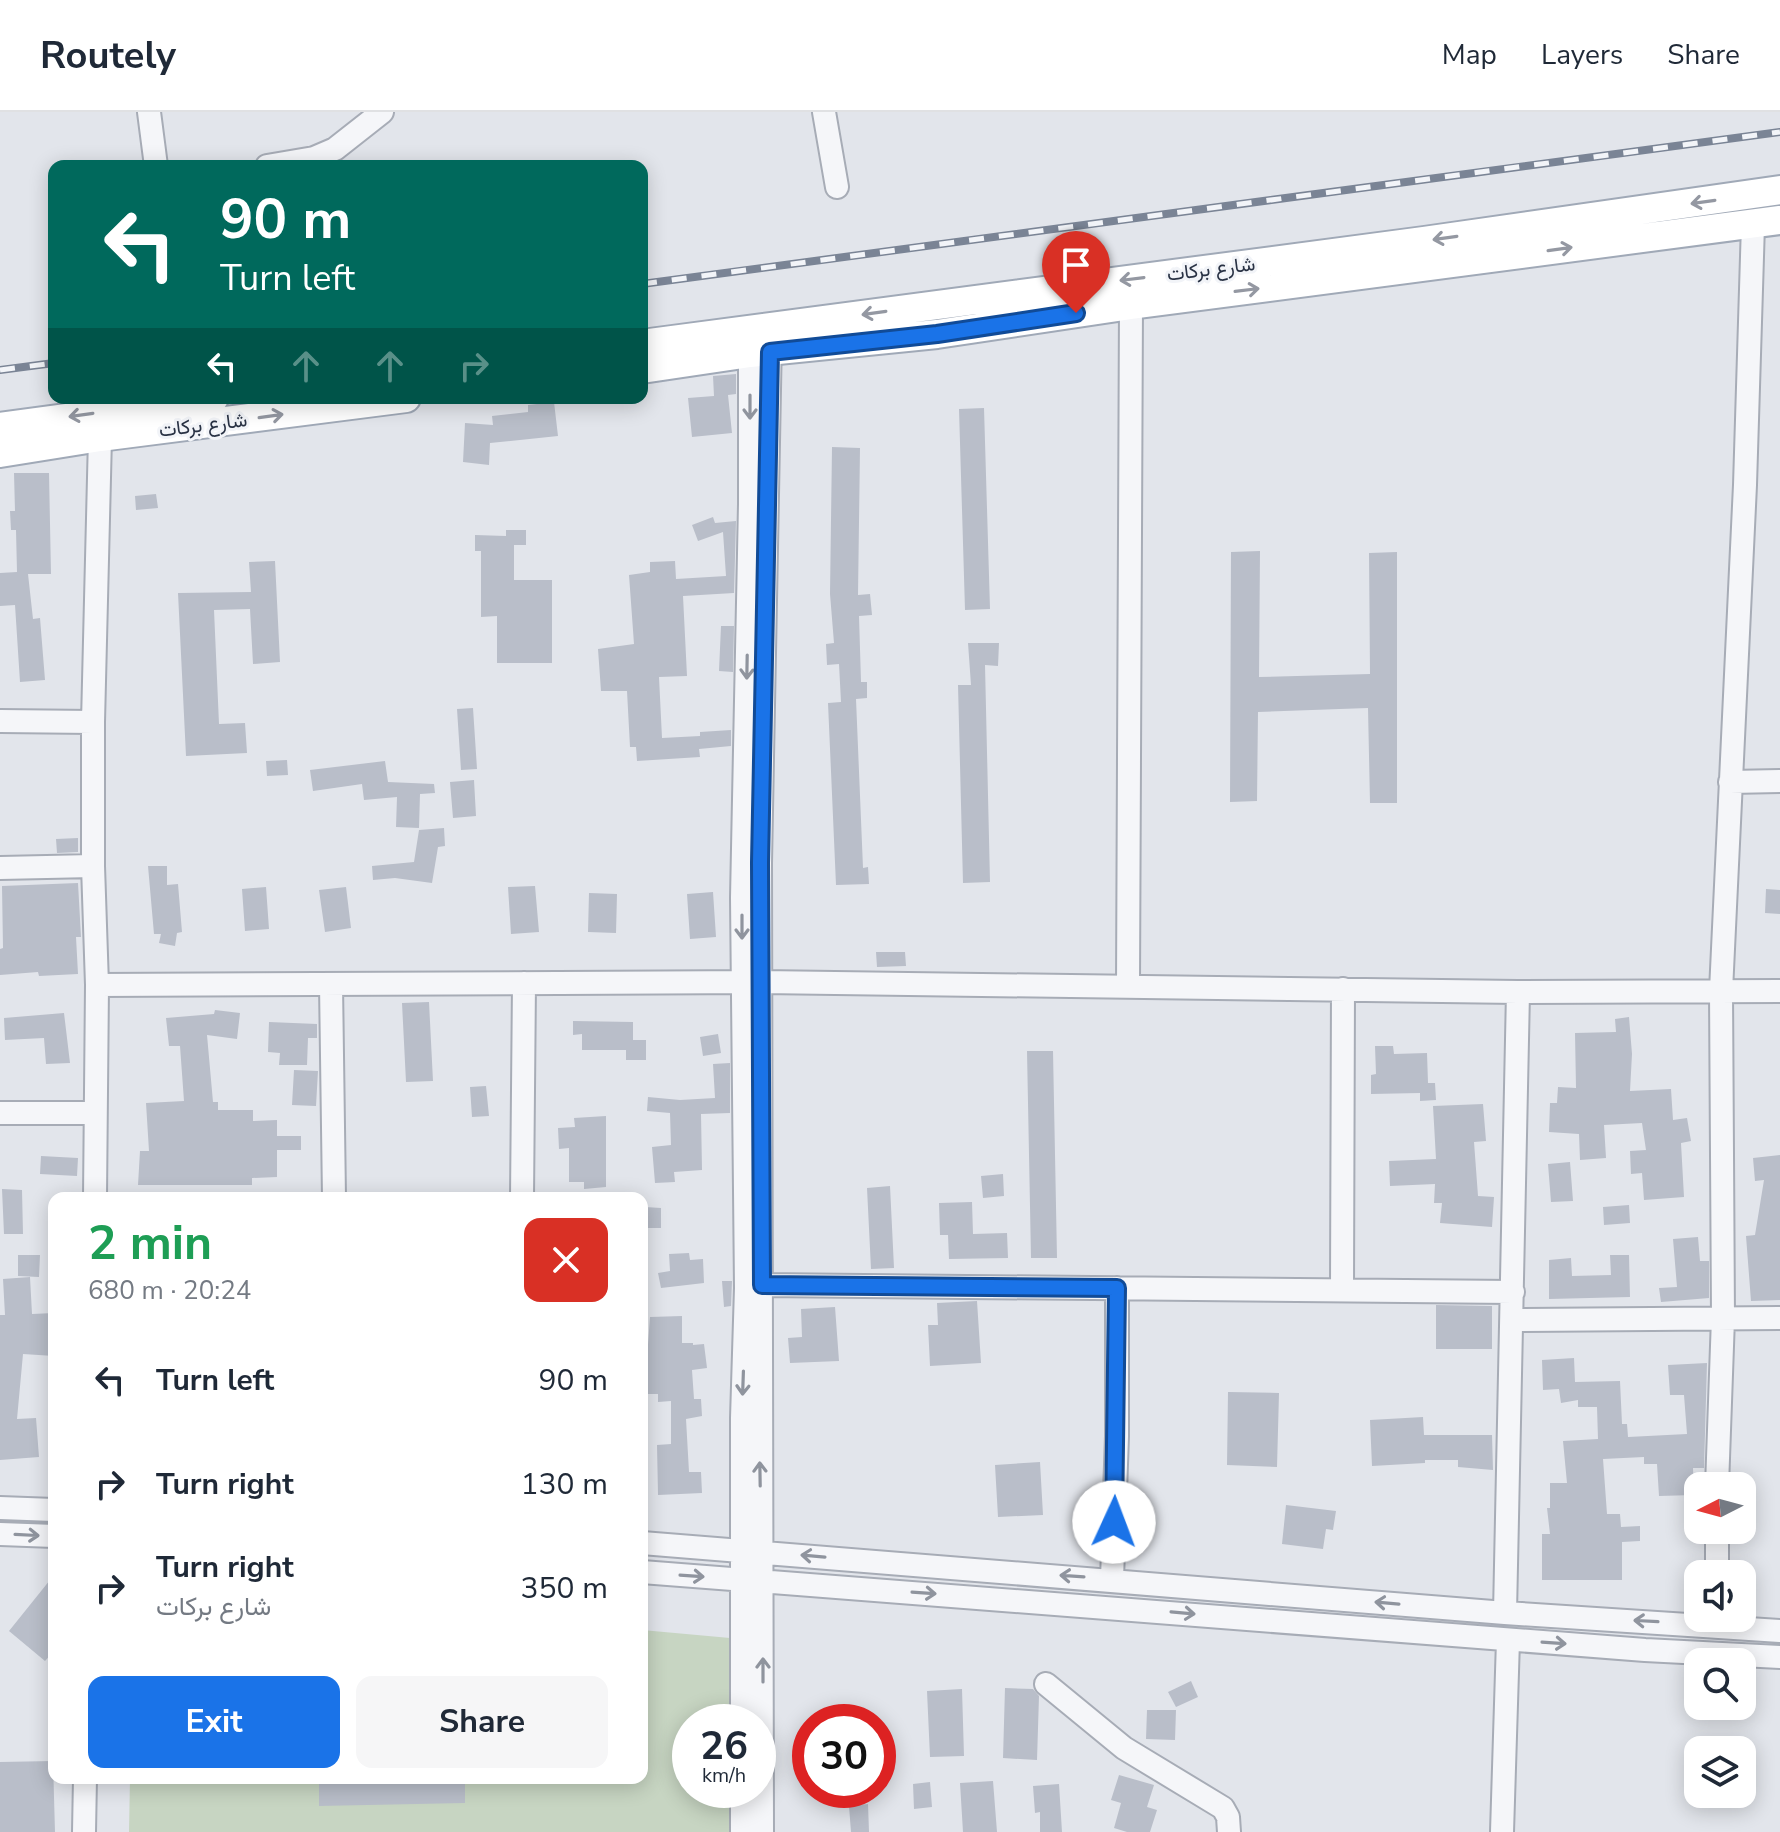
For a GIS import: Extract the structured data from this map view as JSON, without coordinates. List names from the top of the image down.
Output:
{
  "streets": {
    "main road": ["شارع بركات"]
  },
  "north": "left",
  "page": {
    "header": "Routely",
    "nav": ["Map", "Layers", "Share"],
    "turn": ["90 m", "Turn left"],
    "heading": ["2 min", "680 m · 20:24"],
    "list": [
      {
        "name": "Turn left",
        "value": "90 m"
      },
      {
        "name": "Turn right",
        "value": "130 m"
      },
      {
        "name": "Turn right",
        "note": "شارع بركات",
        "value": "350 m"
      }
    ],
    "buttons": ["Exit", "Share"],
    "speed": "26 km/h",
    "limit": "30"
  }
}
